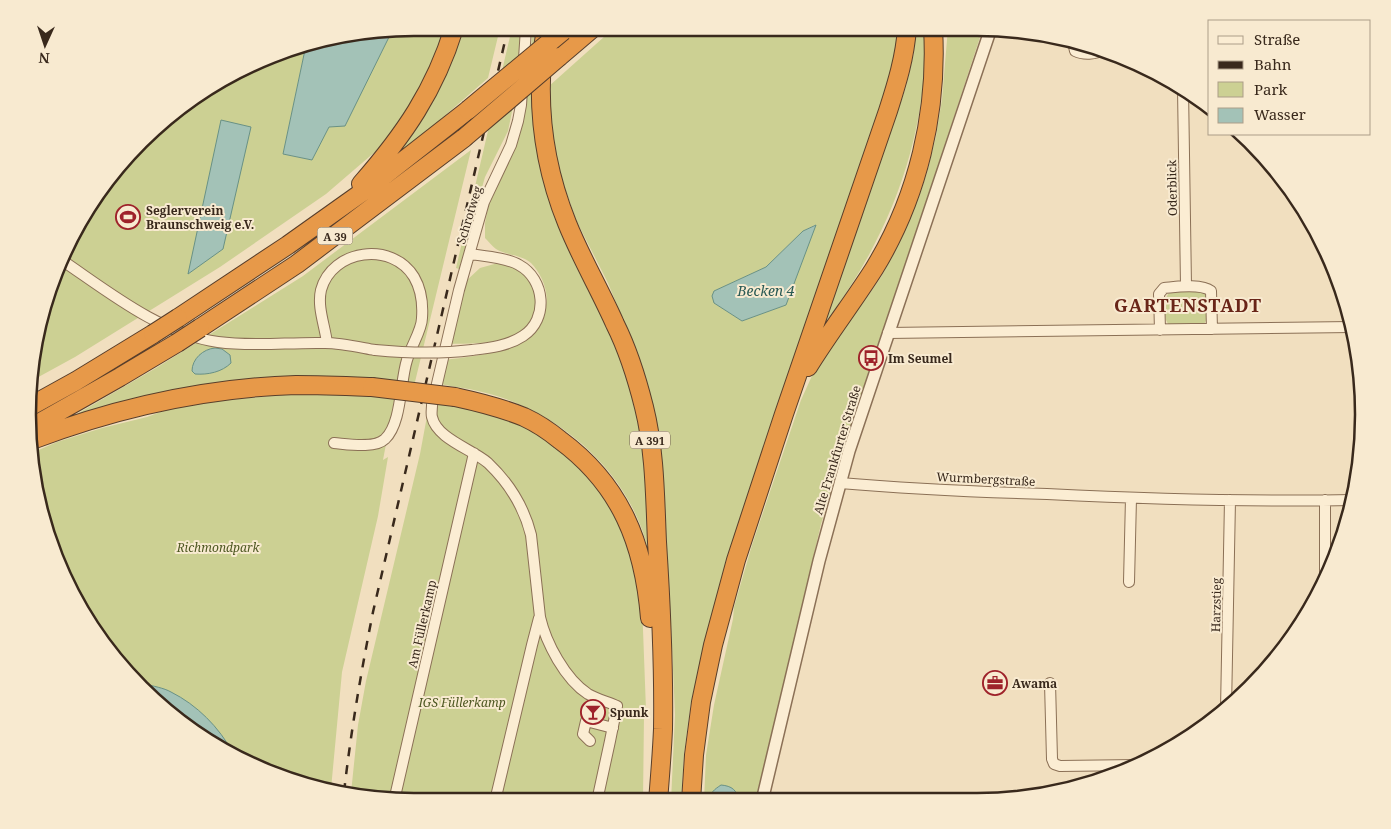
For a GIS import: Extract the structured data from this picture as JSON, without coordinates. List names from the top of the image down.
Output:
{
  "streets": {
    "highway": ["A 39", "A 391"],
    "street": [
      "Oderblick",
      "Schrotweg",
      "Alte Frankfurter Straße",
      "Wurmbergstraße",
      "Harzstieg",
      "Am Füllerkamp"
    ]
  },
  "crossings": [
    ["Alte Frankfurter Straße", "Wurmbergstraße"],
    ["Wurmbergstraße", "Harzstieg"]
  ],
  "districts": ["GARTENSTADT"],
  "water": ["Becken 4"],
  "parks": ["Richmondpark", "IGS Füllerkamp"],
  "places": {
    "sports": ["Seglerverein Braunschweig e.V."],
    "bus stop": ["Im Seumel"],
    "office": ["Awama"],
    "bar": ["Spunk"]
  },
  "legend": [
    "Straße",
    "Bahn",
    "Park",
    "Wasser"
  ],
  "north": "bottom"
}
